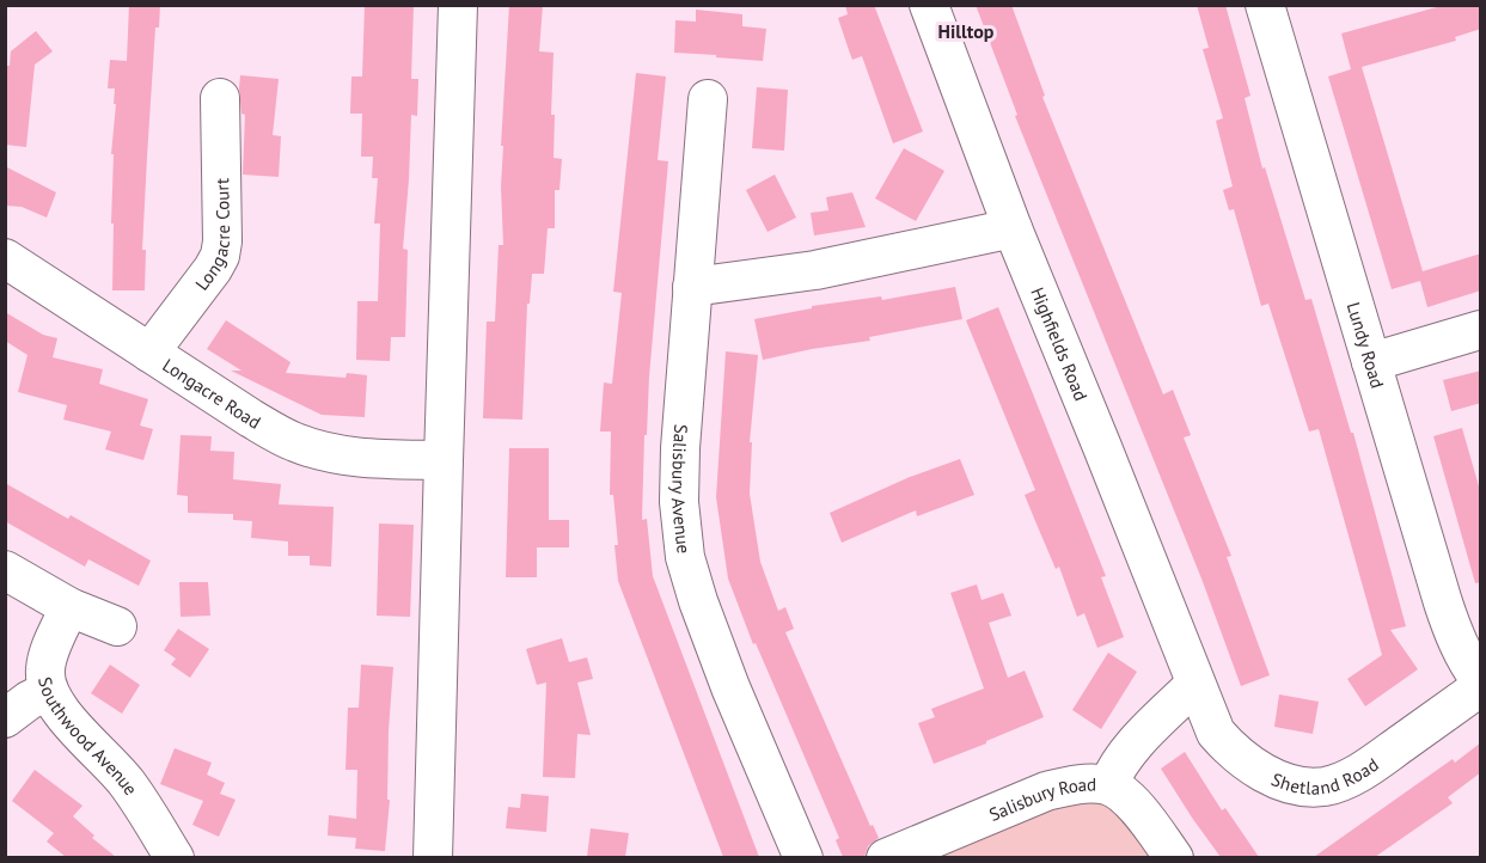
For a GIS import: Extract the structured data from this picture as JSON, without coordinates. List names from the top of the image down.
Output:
{
  "streets": {
    "street": [
      "Longacre Court",
      "Highfields Road",
      "Lundy Road",
      "Longacre Road",
      "Salisbury Avenue",
      "Southwood Avenue",
      "Shetland Road",
      "Salisbury Road"
    ]
  },
  "crossings": [
    ["Longacre Court", "Longacre Road"],
    ["Highfields Road", "Shetland Road"]
  ],
  "districts": ["Hilltop"]
}
